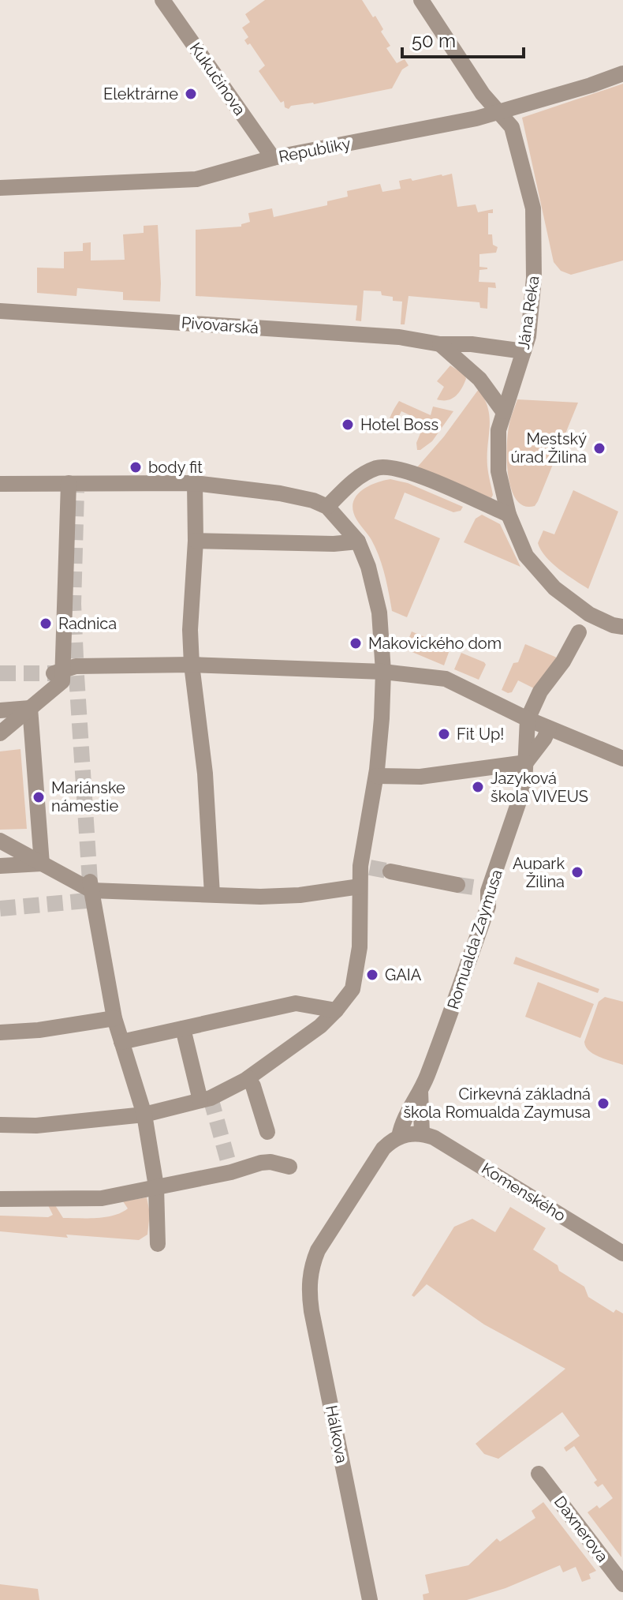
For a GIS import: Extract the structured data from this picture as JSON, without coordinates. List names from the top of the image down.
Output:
{
  "streets": {
    "street": [
      "Kukučínova",
      "Republiky",
      "Jána Reka",
      "Pivovarská",
      "Romualda Zaymusa",
      "Komenského",
      "Hálkova",
      "Daxnerova"
    ]
  },
  "crossings": [
    ["Kukučínova", "Republiky"],
    ["Republiky", "Jána Reka"],
    ["Jána Reka", "Pivovarská"],
    ["Romualda Zaymusa", "Komenského"],
    ["Romualda Zaymusa", "Hálkova"]
  ],
  "places": [
    "Elektrárne",
    "Hotel Boss",
    "Mestský úrad Žilina",
    "body fit",
    "Radnica",
    "Makovického dom",
    "Fit Up!",
    "Jazyková škola VIVEUS",
    "Mariánske námestie",
    "Aupark Žilina",
    "GAIA",
    "Cirkevná základná škola Romualda Zaymusa"
  ],
  "scale_bar": "50 m"
}
